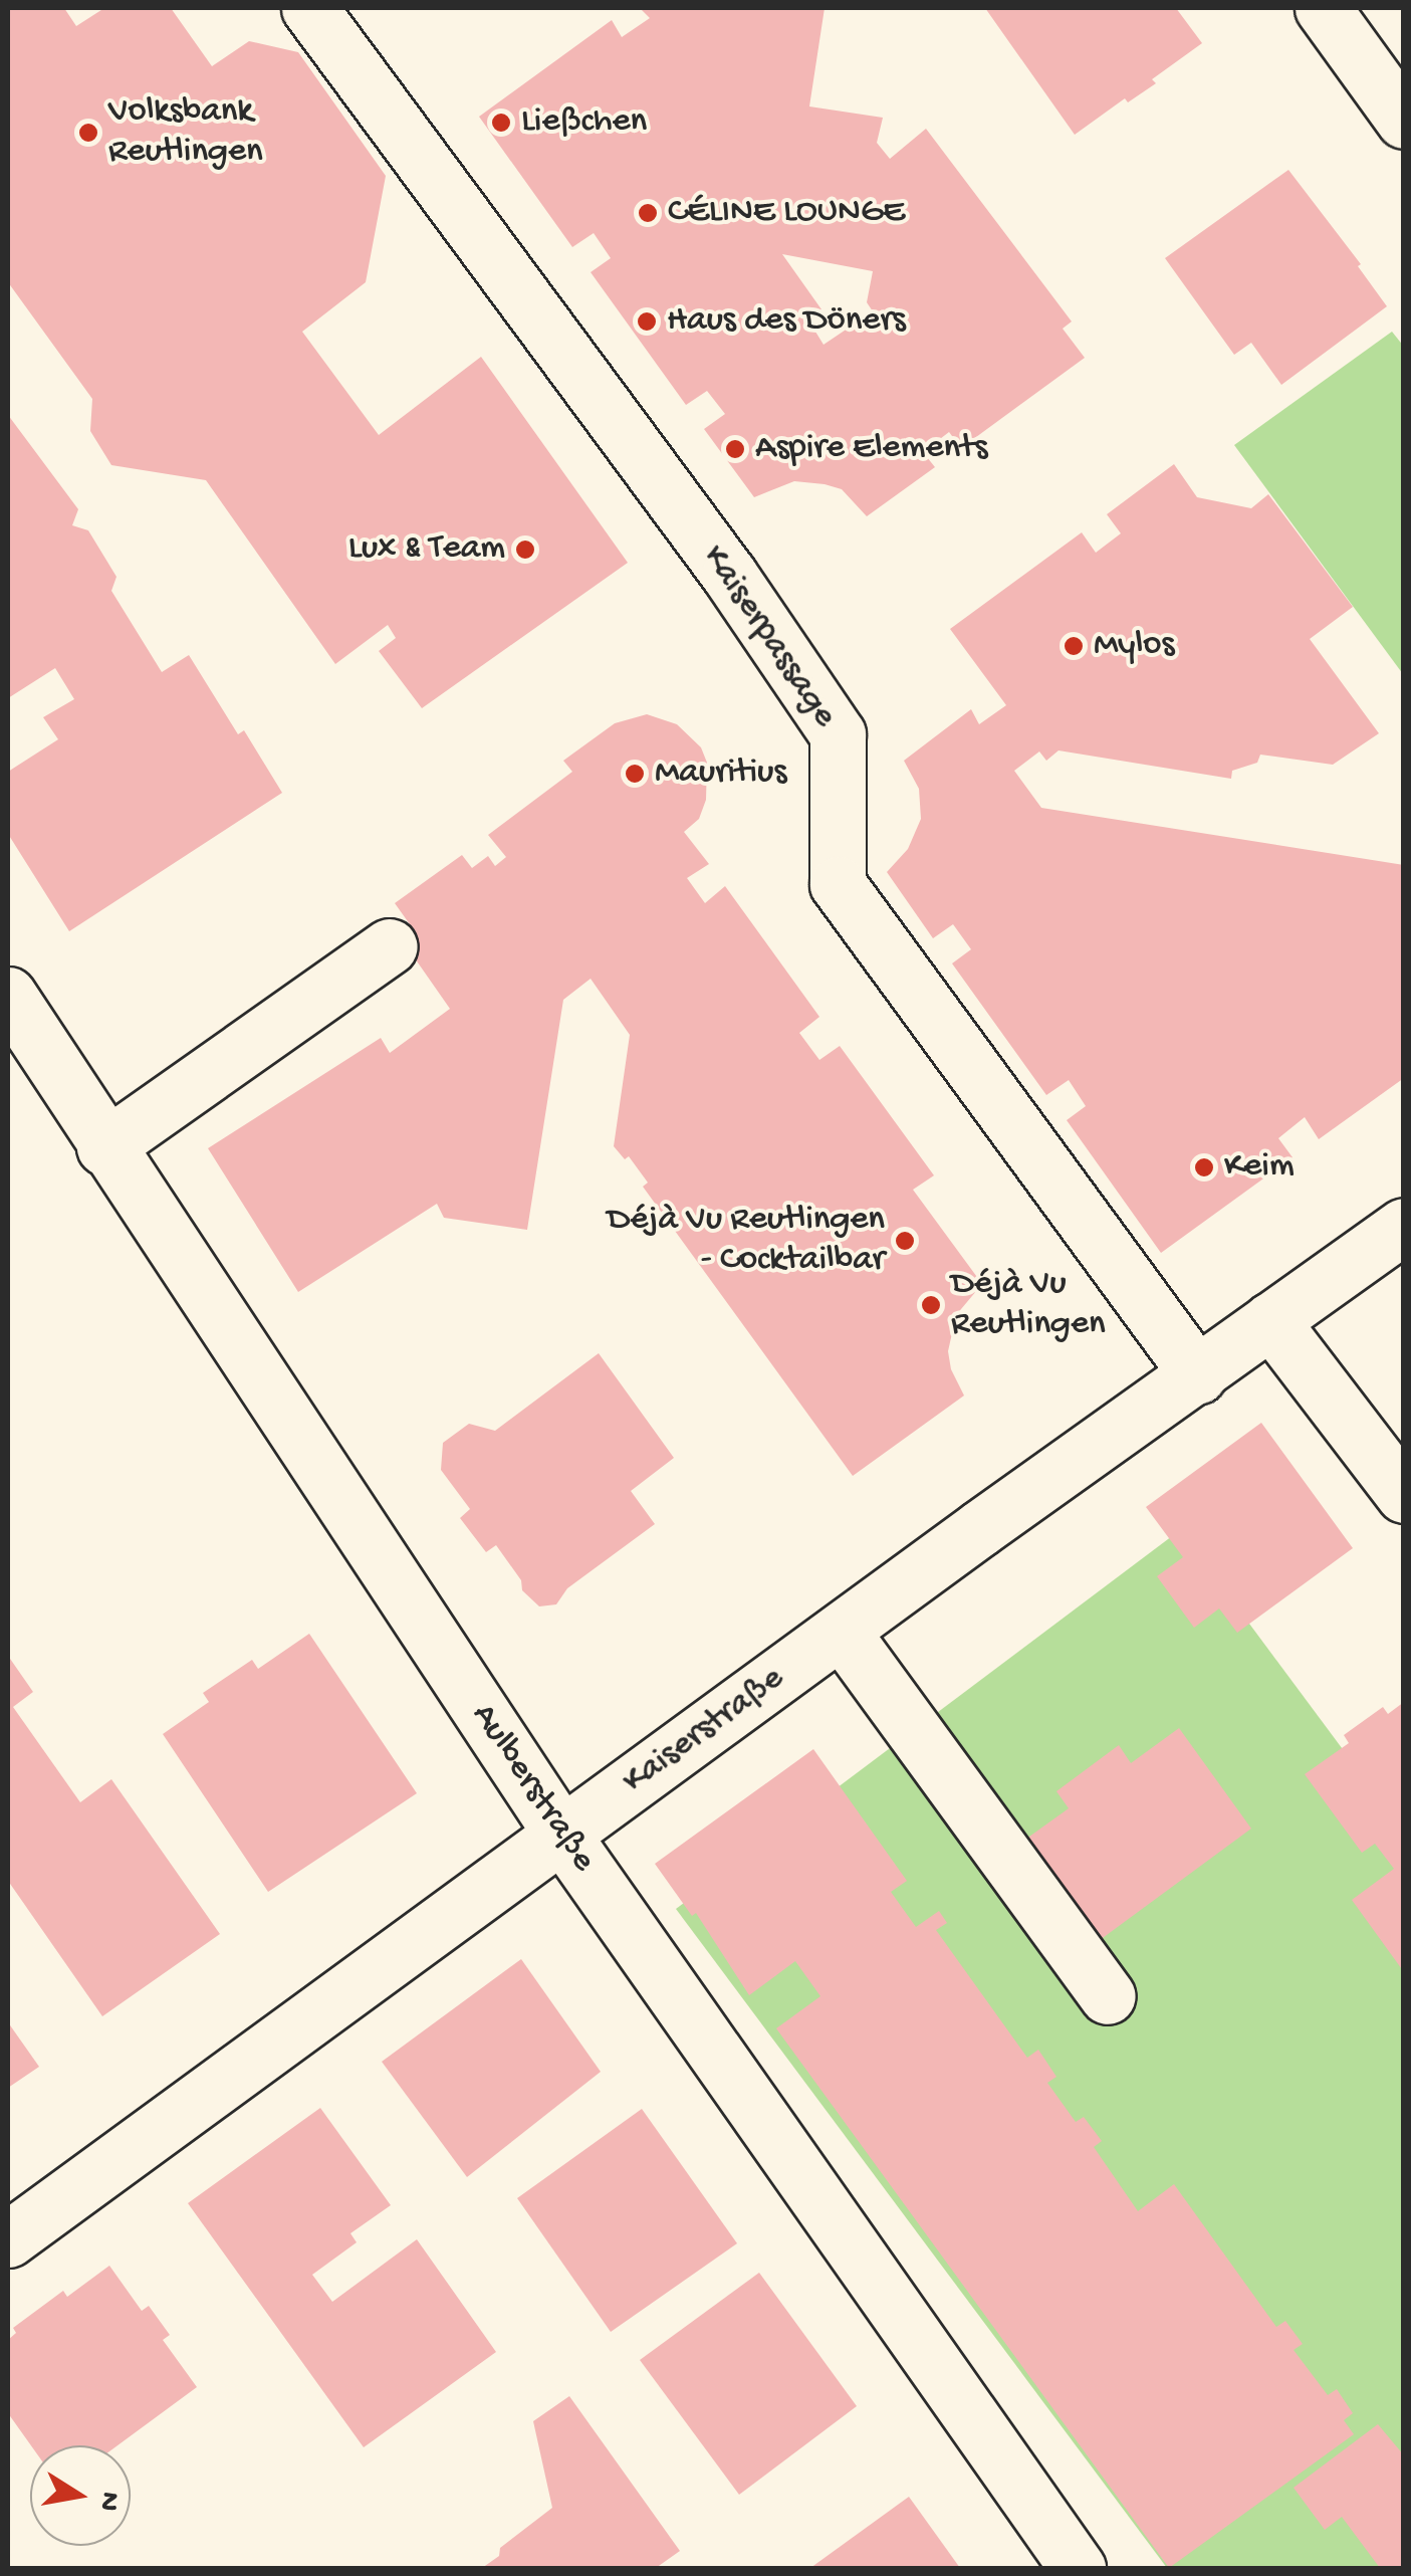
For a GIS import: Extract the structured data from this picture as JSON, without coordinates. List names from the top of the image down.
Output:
{
  "streets": {
    "street": ["Kaiserpassage", "Kaiserstraße", "Aulberstraße"]
  },
  "crossings": [
    ["Kaiserpassage", "Kaiserstraße"],
    ["Kaiserstraße", "Aulberstraße"]
  ],
  "places": [
    "Ließchen",
    "Volksbank Reutlingen",
    "CÉLINE LOUNGE",
    "Haus des Döners",
    "Aspire Elements",
    "Lux & Team",
    "Mylos",
    "Mauritius",
    "Keim",
    "Déjà Vu Reutlingen - Cocktailbar",
    "Déjà Vu Reutlingen"
  ],
  "north": "right"
}
